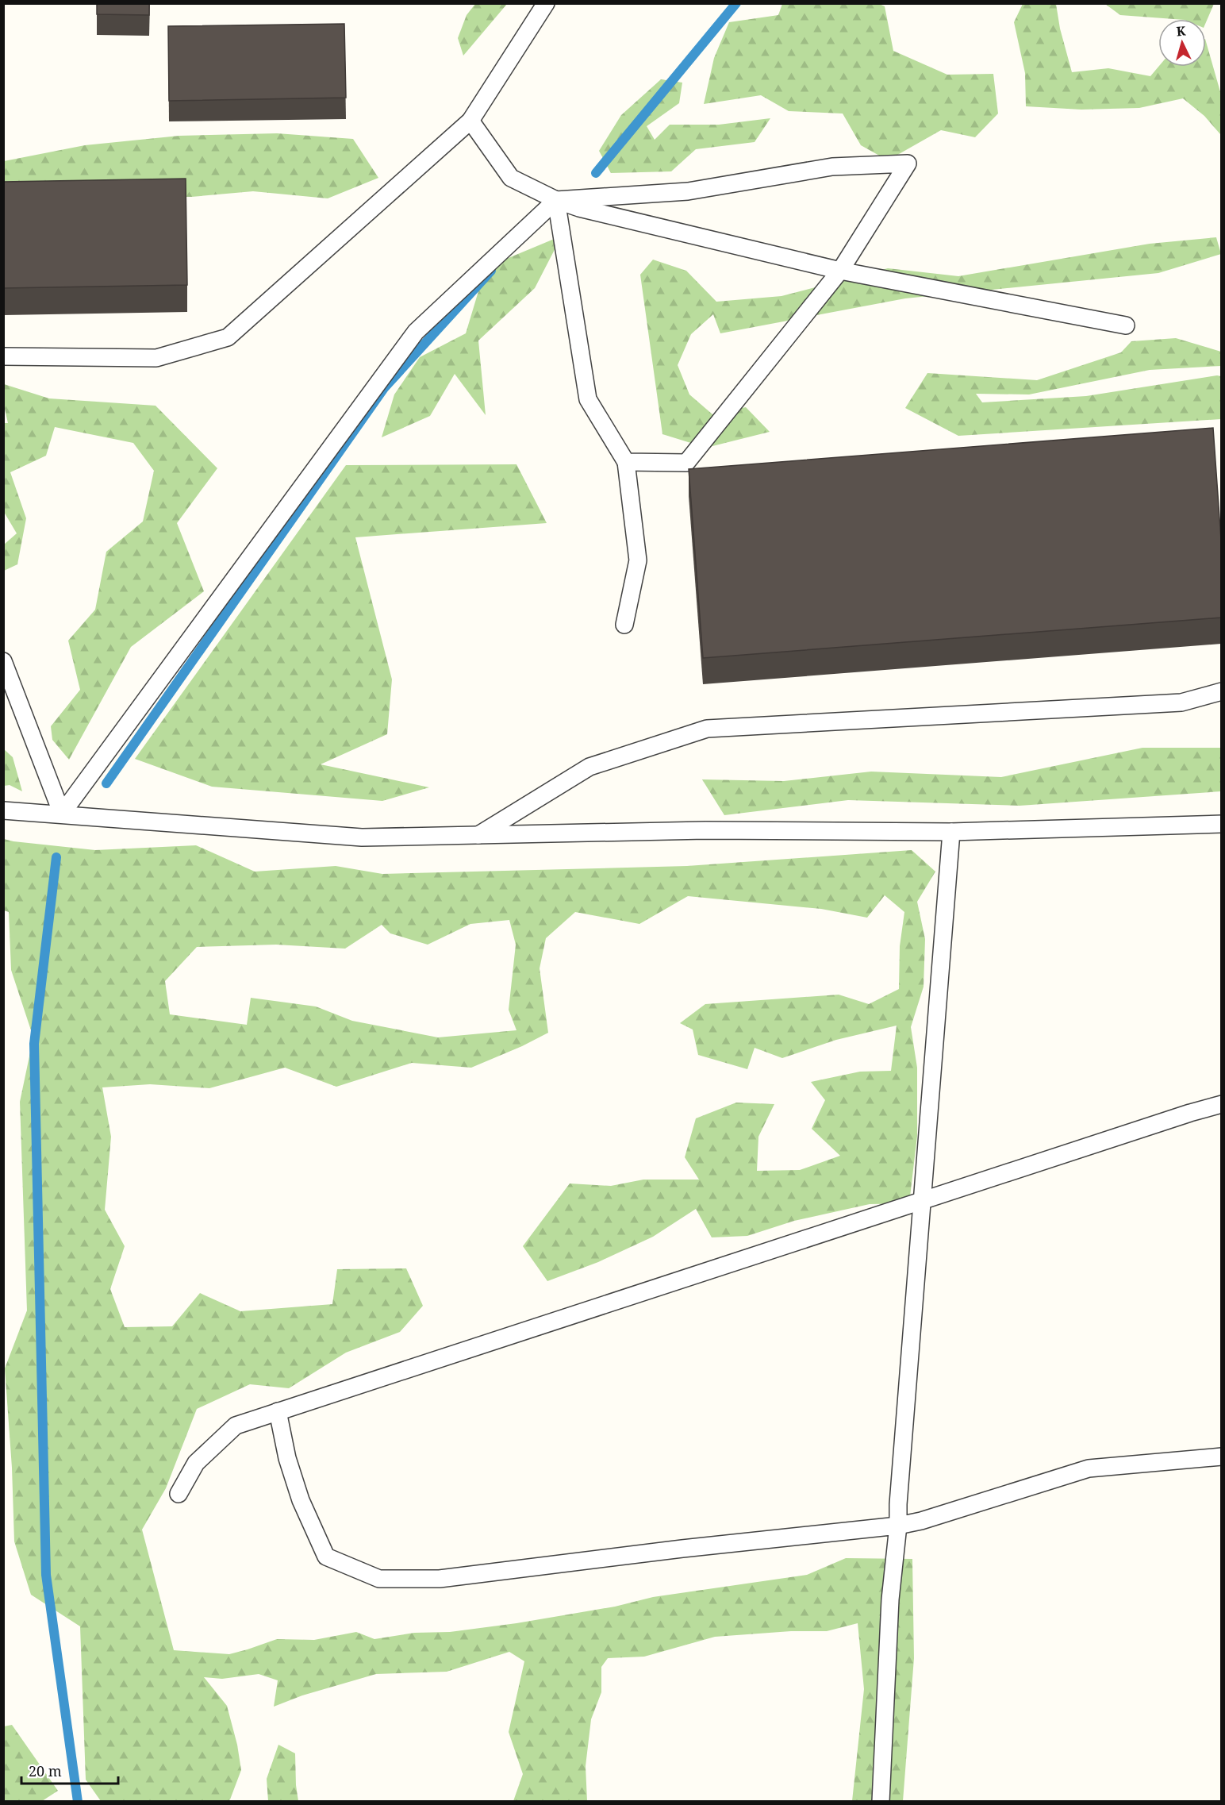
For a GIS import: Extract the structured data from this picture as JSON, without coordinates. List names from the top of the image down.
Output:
{
  "scale_bar": "20 m",
  "north": "top"
}
